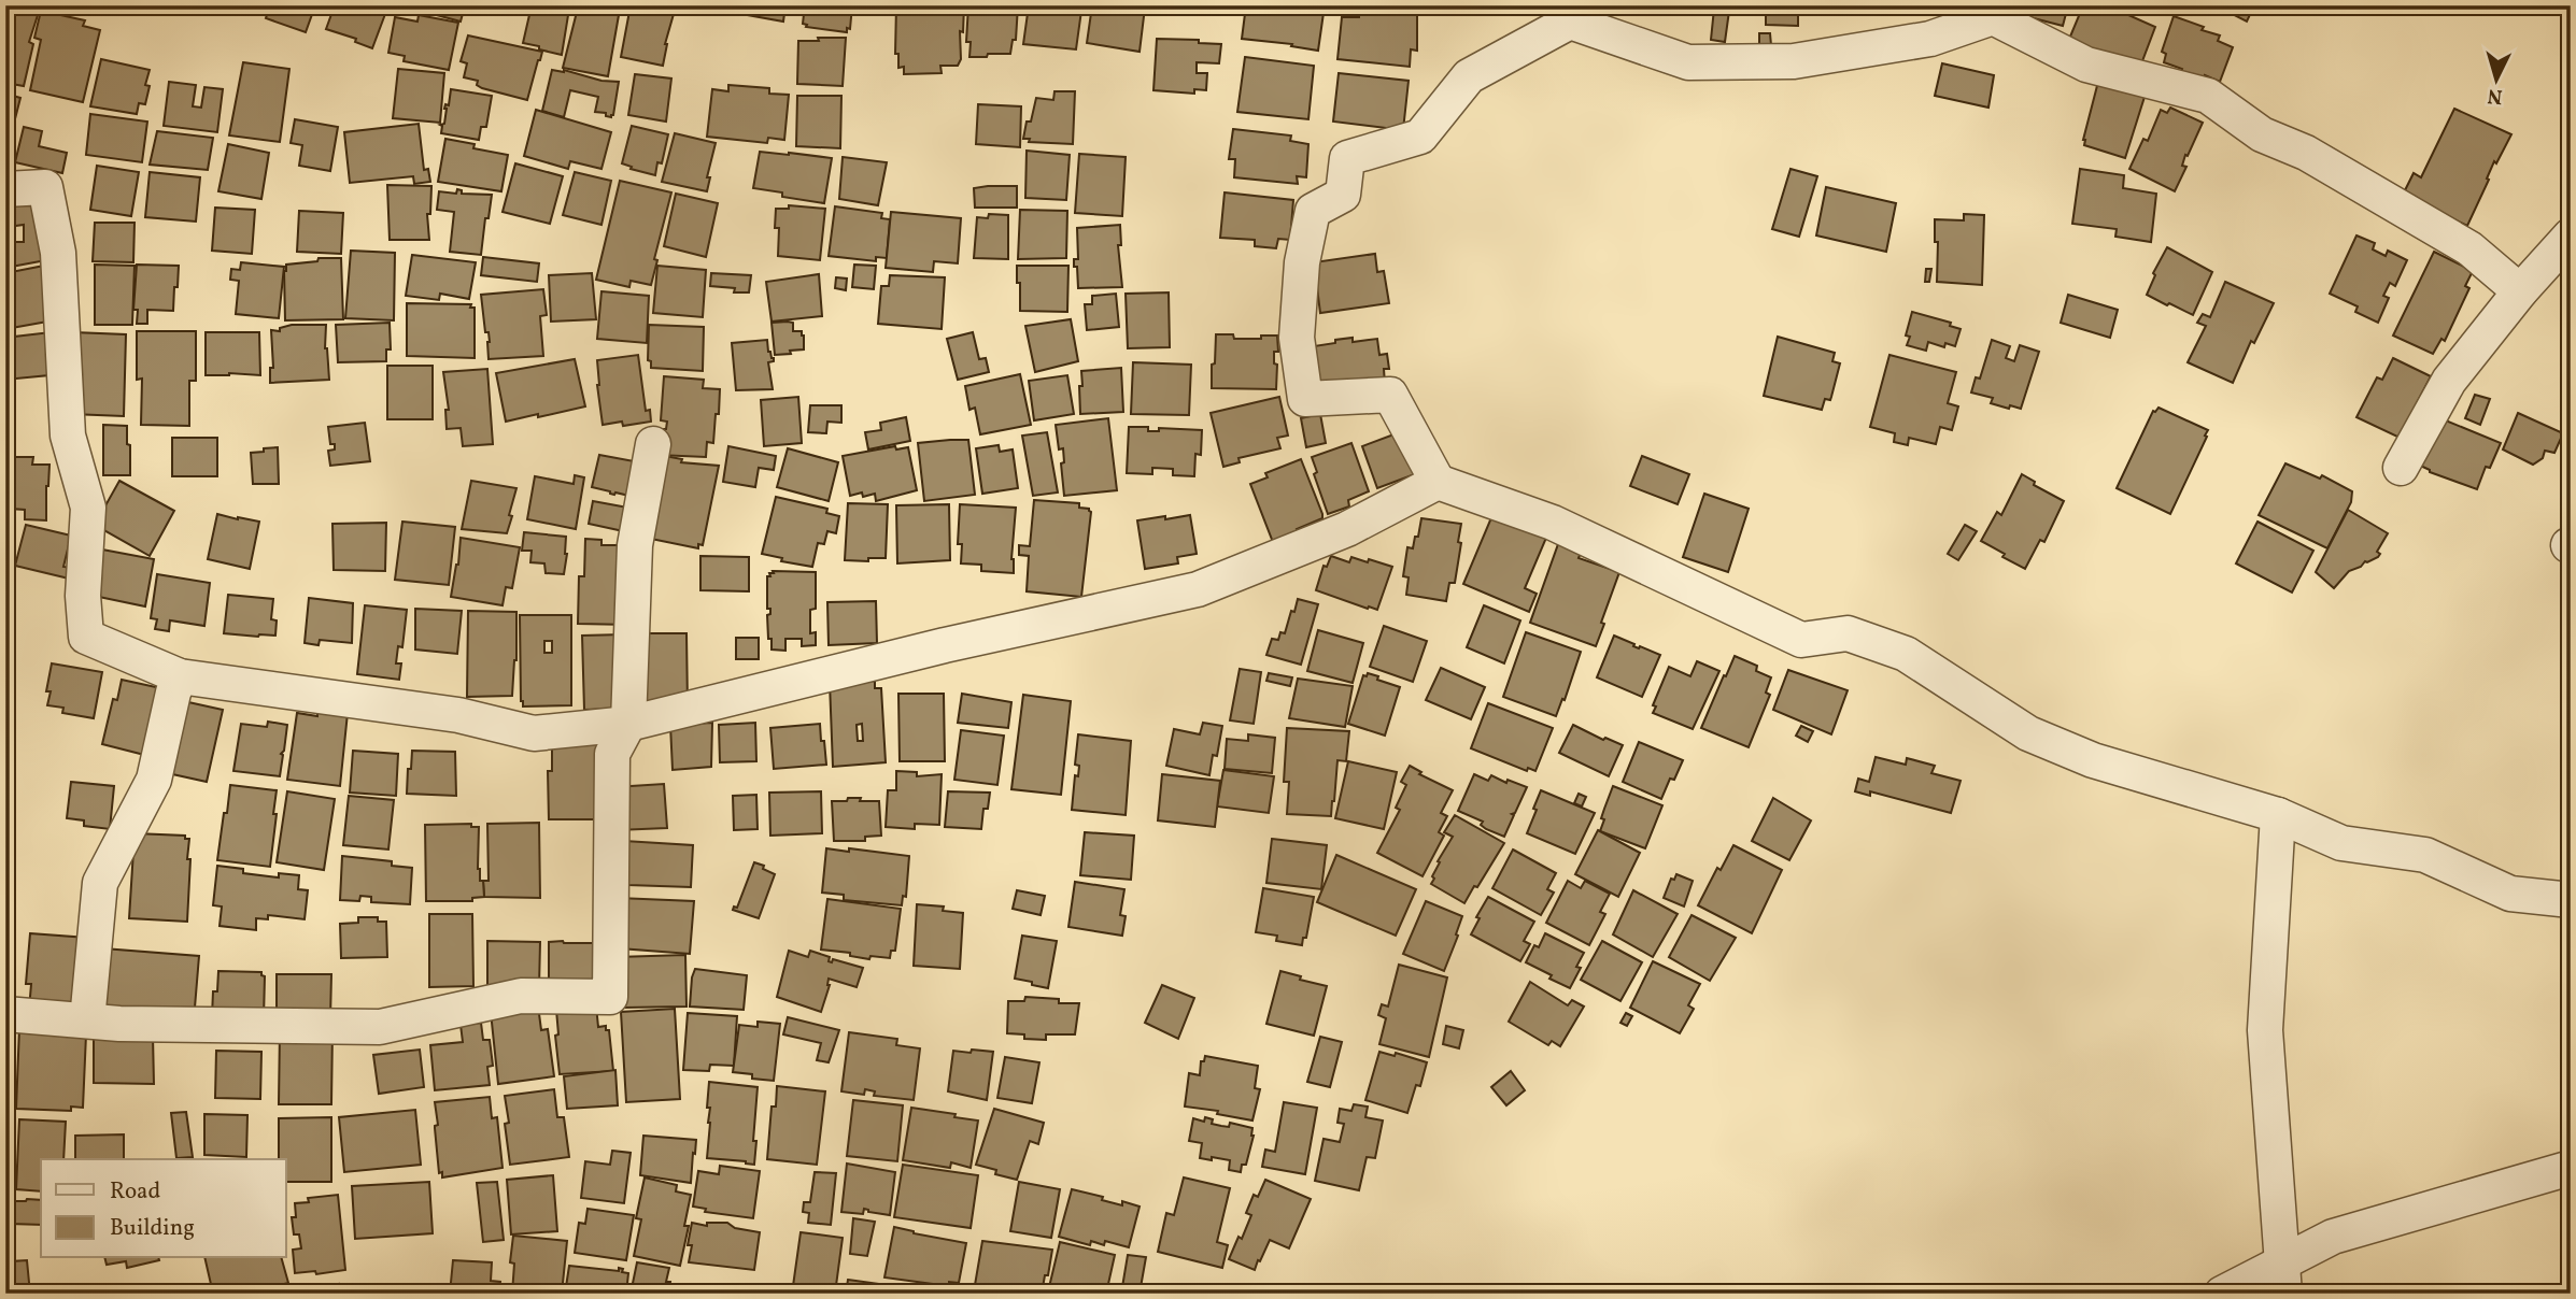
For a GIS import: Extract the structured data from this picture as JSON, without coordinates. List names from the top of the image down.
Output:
{
  "legend": ["Road", "Building"],
  "north": "bottom"
}
